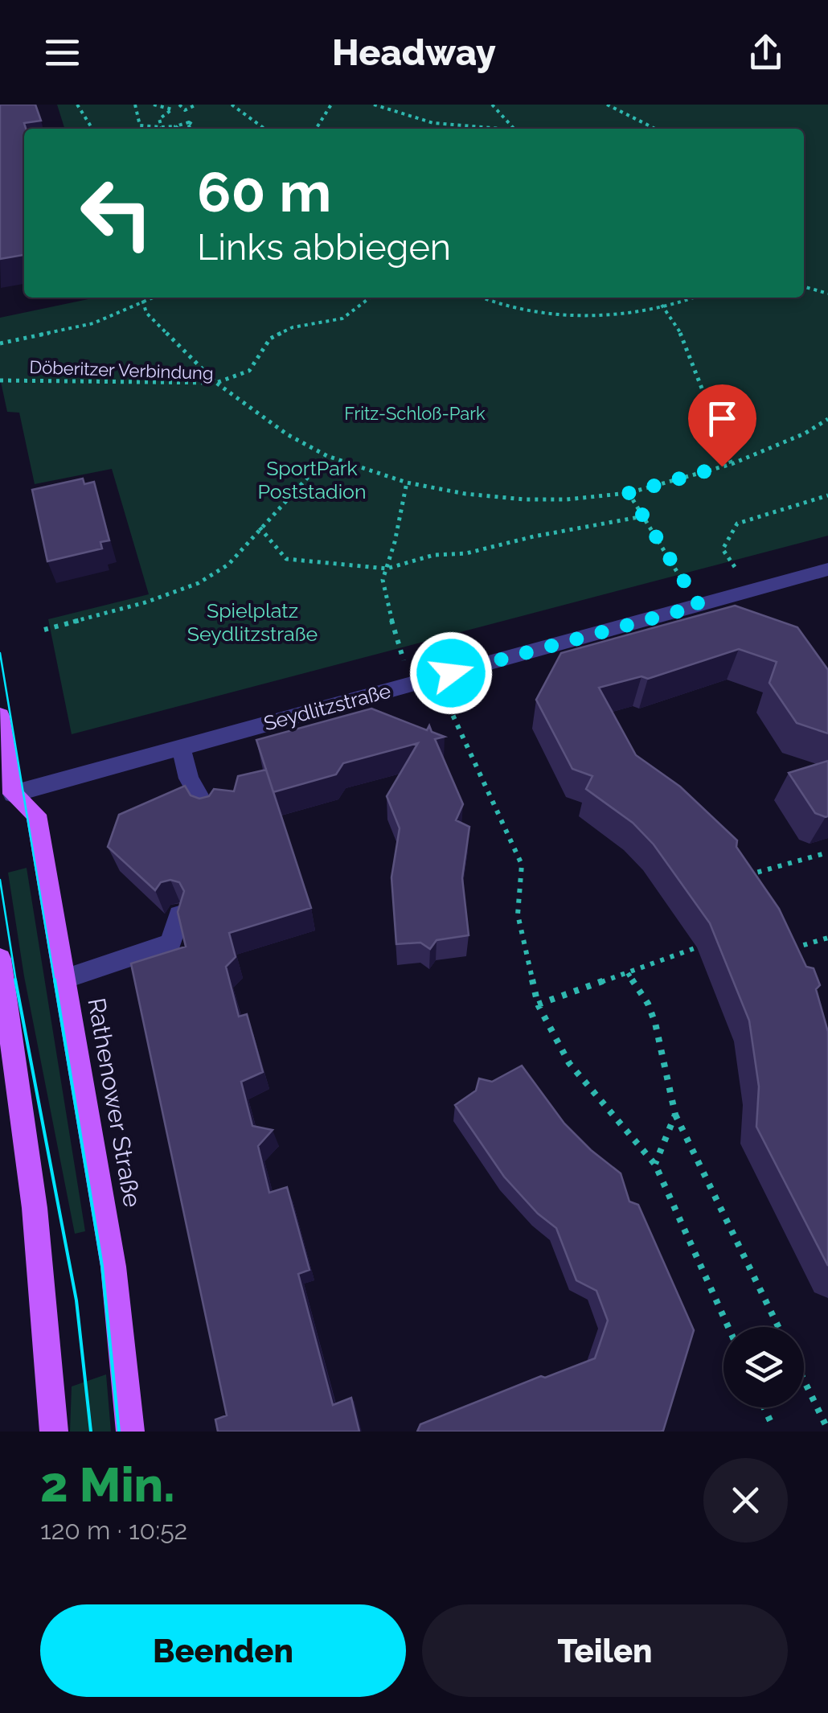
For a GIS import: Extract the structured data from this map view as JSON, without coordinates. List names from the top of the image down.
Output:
{
  "streets": {
    "main road": ["Rathenower Straße"],
    "street": ["Seydlitzstraße"],
    "path": ["Döberitzer Verbindung"]
  },
  "crossings": [
    ["Seydlitzstraße", "Rathenower Straße"]
  ],
  "parks": ["Fritz-Schloß-Park", "SportPark Poststadion", "Spielplatz Seydlitzstraße"],
  "page": {
    "header": "Headway",
    "turn": ["60 m", "Links abbiegen"],
    "heading": ["2 Min.", "120 m · 10:52"],
    "buttons": ["Beenden", "Teilen"]
  }
}
